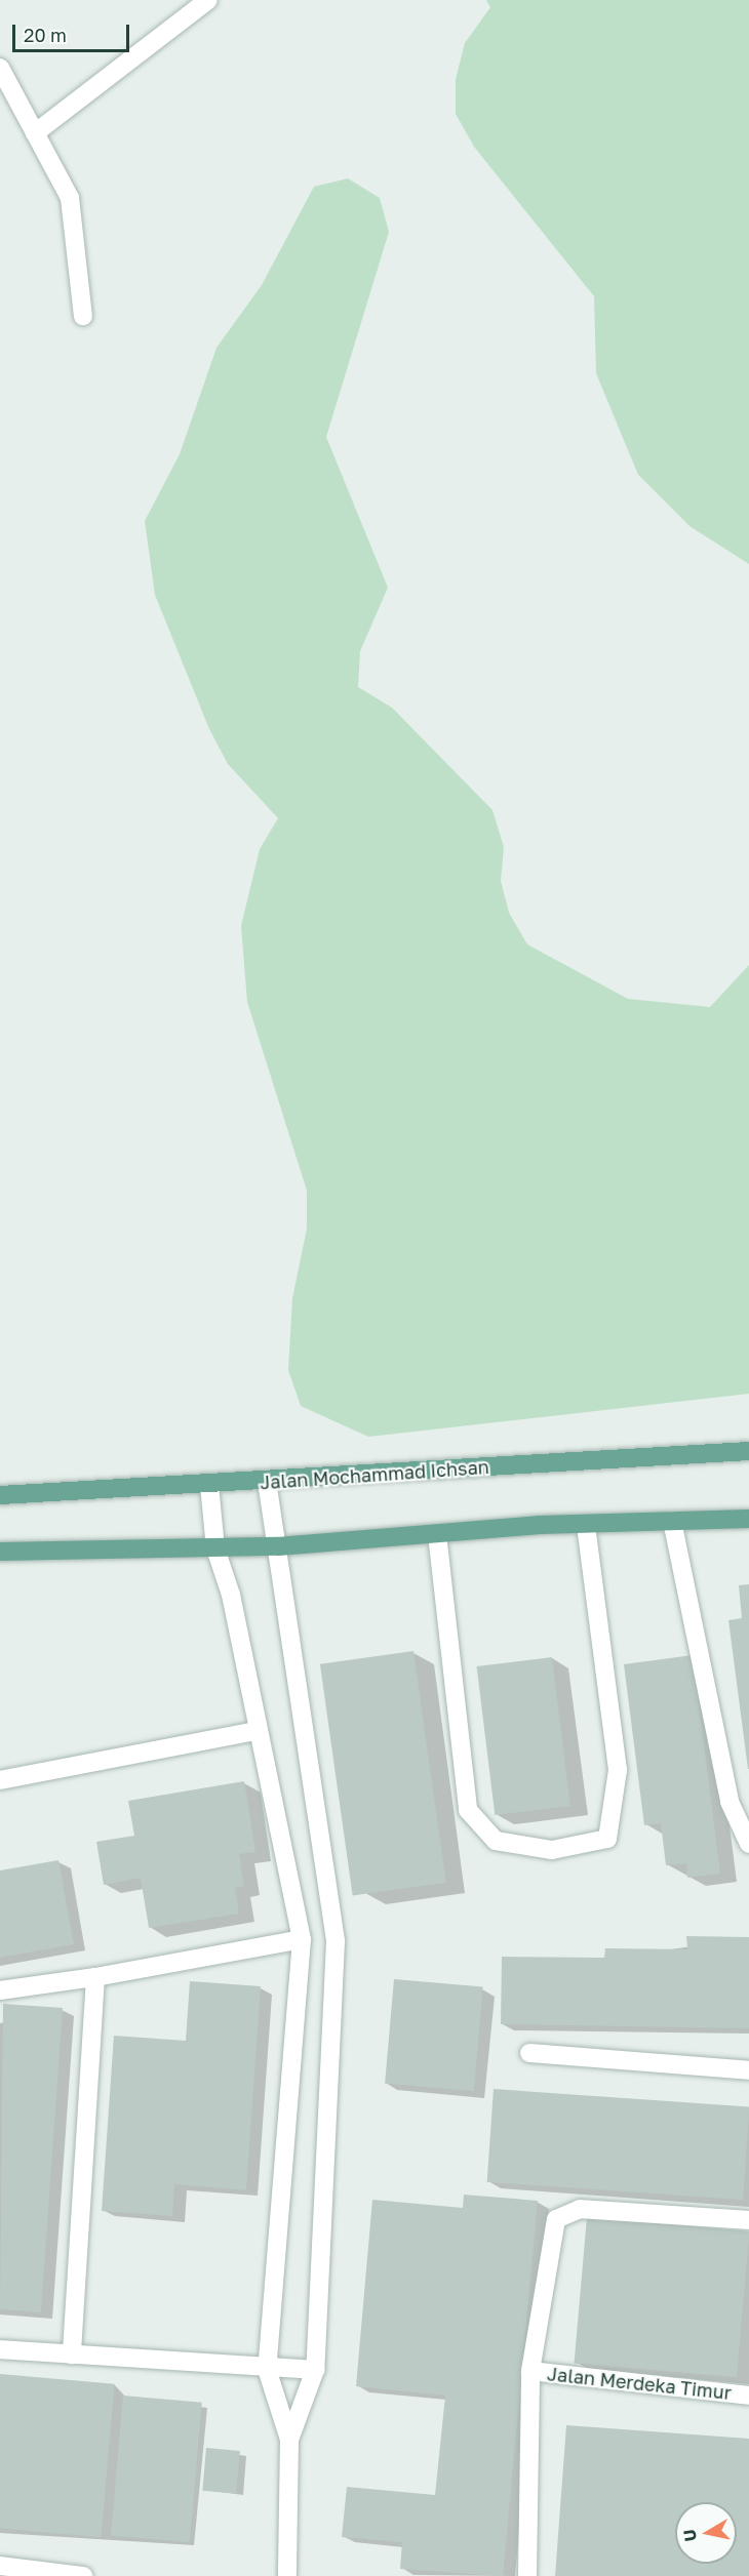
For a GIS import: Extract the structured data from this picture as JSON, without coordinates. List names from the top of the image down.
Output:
{
  "streets": {
    "main road": ["Jalan Mochammad Ichsan"],
    "street": ["Jalan Merdeka Timur"]
  },
  "scale_bar": "20 m",
  "north": "left"
}
